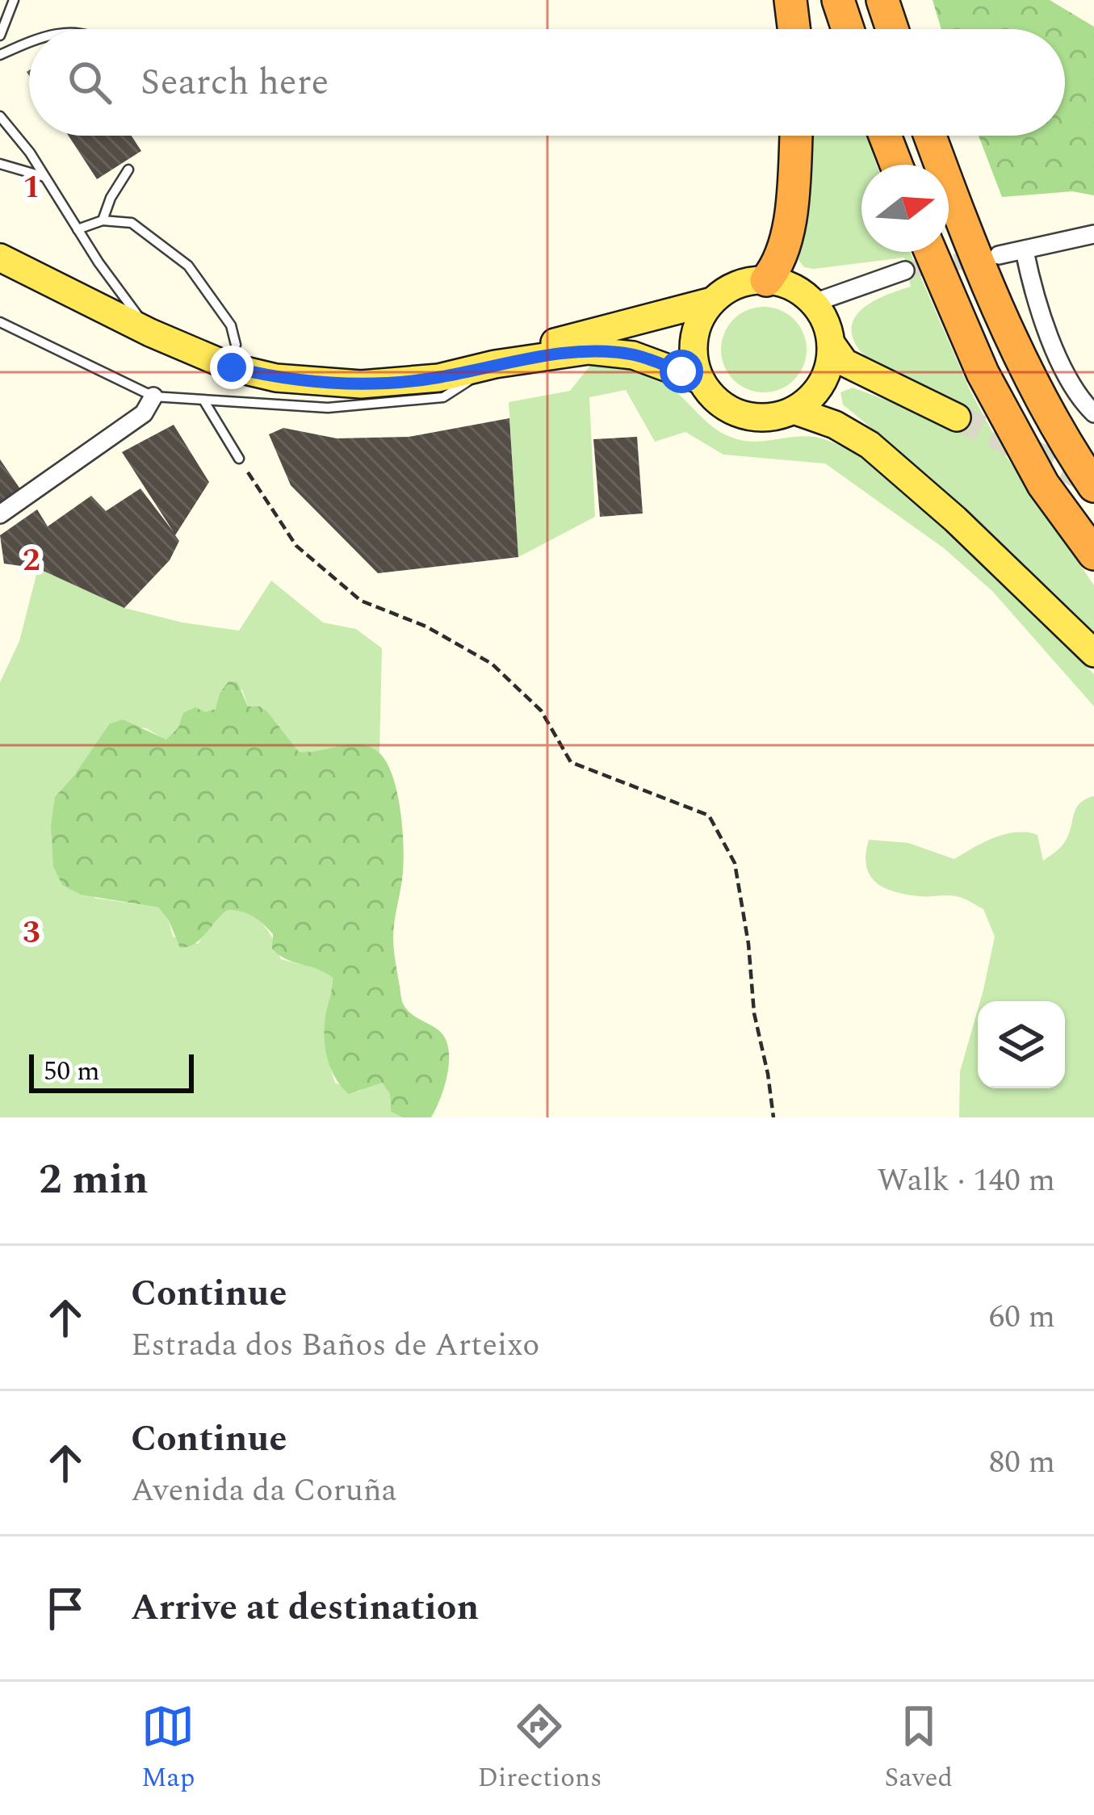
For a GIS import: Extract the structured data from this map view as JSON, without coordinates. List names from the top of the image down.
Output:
{
  "scale_bar": "50 m",
  "north": "right",
  "page": {
    "search": "Search here",
    "scale": "50 m",
    "heading": ["2 min", "Walk · 140 m"],
    "list": [
      ["Continue", "Estrada dos Baños de Arteixo", "60 m"],
      ["Continue", "Avenida da Coruña", "80 m"],
      "Arrive at destination"
    ],
    "nav": ["Map", "Directions", "Saved"]
  },
  "grid": {
    "rows": ["1", "2", "3"]
  }
}
